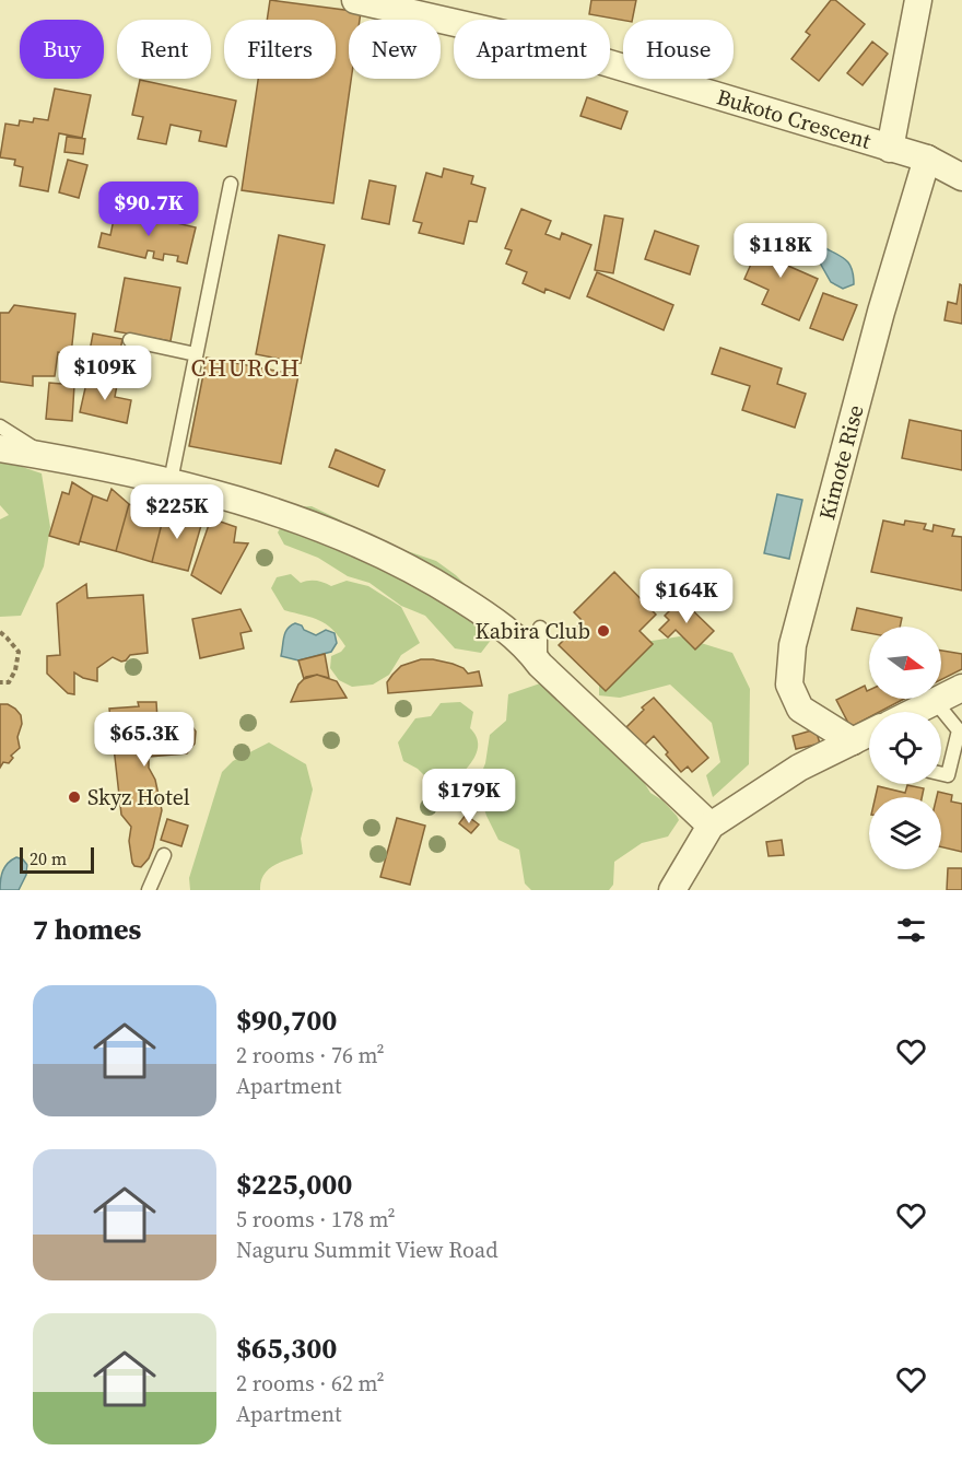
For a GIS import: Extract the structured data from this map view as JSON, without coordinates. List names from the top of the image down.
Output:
{
  "streets": {
    "street": ["Bukoto Crescent", "Kimote Rise"]
  },
  "crossings": [
    ["Bukoto Crescent", "Kimote Rise"]
  ],
  "districts": ["CHURCH"],
  "places": ["Kabira Club", "Skyz Hotel"],
  "scale_bar": "20 m",
  "north": "right",
  "page": {
    "chip": [
      "Buy",
      "Rent",
      "Filters",
      "New",
      "Apartment",
      "House"
    ],
    "price": [
      "$90.7K",
      "$118K",
      "$109K",
      "$225K",
      "$164K",
      "$65.3K",
      "$179K"
    ],
    "scale": "20 m",
    "heading": "7 homes",
    "list": [
      {
        "name": "$90,700",
        "note": "2 rooms · 76 m² · Apartment"
      },
      {
        "name": "$225,000",
        "note": "5 rooms · 178 m² · Naguru Summit View Road"
      },
      {
        "name": "$65,300",
        "note": "2 rooms · 62 m² · Apartment"
      }
    ]
  }
}
